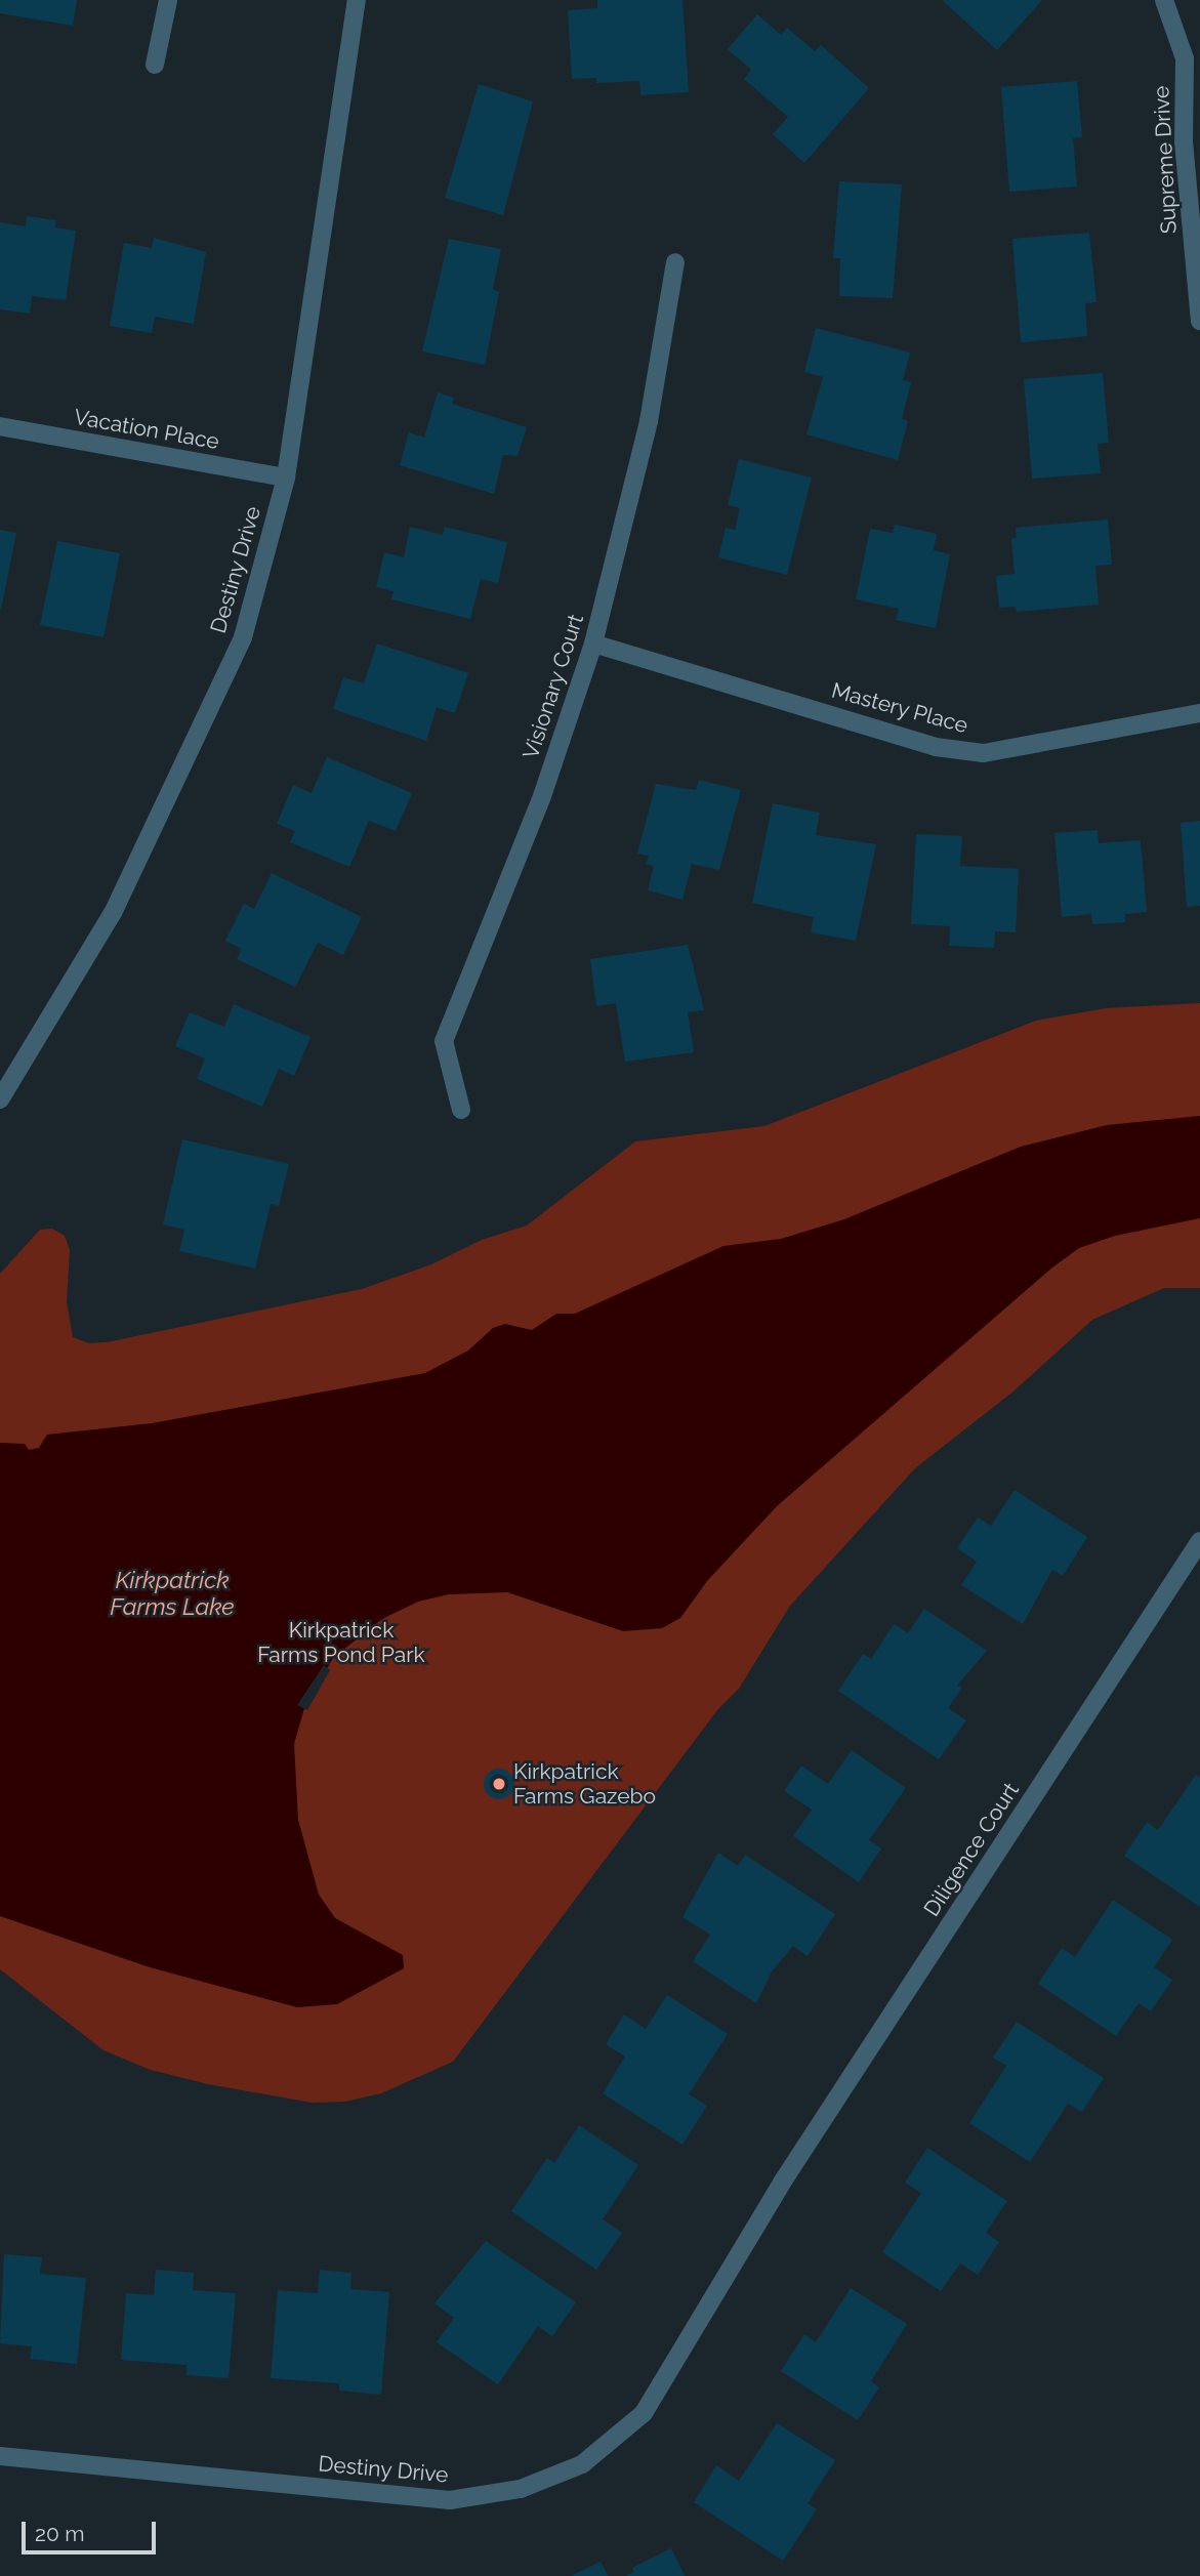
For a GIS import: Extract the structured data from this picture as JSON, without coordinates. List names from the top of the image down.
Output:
{
  "streets": {
    "street": [
      "Supreme Drive",
      "Vacation Place",
      "Destiny Drive",
      "Visionary Court",
      "Mastery Place",
      "Diligence Court"
    ]
  },
  "crossings": [
    ["Vacation Place", "Destiny Drive"],
    ["Destiny Drive", "Diligence Court"],
    ["Visionary Court", "Mastery Place"]
  ],
  "water": ["Kirkpatrick Farms Lake"],
  "parks": ["Kirkpatrick Farms Pond Park"],
  "places": ["Kirkpatrick Farms Gazebo"],
  "scale_bar": "20 m"
}
